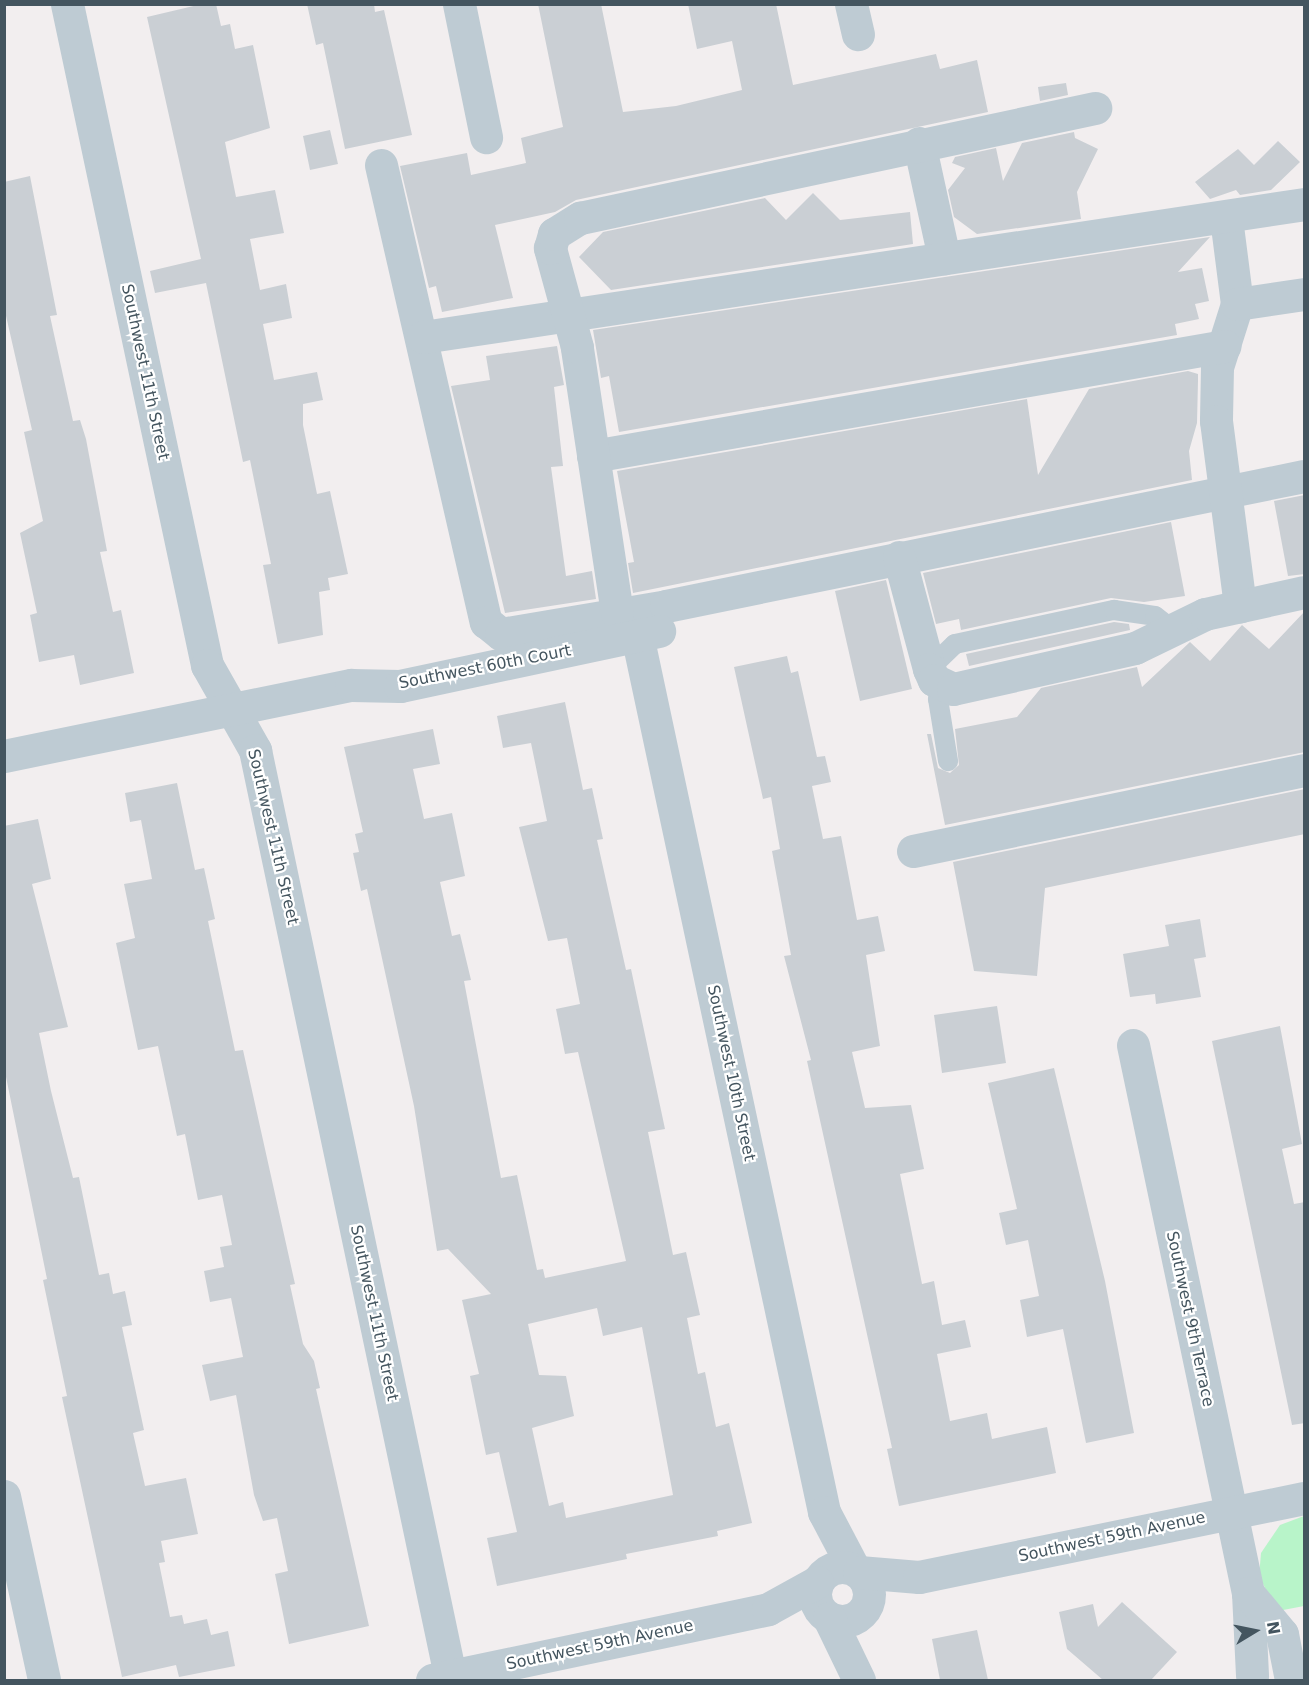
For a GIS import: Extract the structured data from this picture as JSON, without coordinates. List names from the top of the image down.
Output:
{
  "streets": {
    "street": [
      "Southwest 11th Street",
      "Southwest 60th Court",
      "Southwest 10th Street",
      "Southwest 9th Terrace",
      "Southwest 59th Avenue"
    ]
  },
  "crossings": [
    ["Southwest 11th Street", "Southwest 60th Court"],
    ["Southwest 11th Street", "Southwest 59th Avenue"],
    ["Southwest 60th Court", "Southwest 10th Street"],
    ["Southwest 10th Street", "Southwest 59th Avenue"],
    ["Southwest 9th Terrace", "Southwest 59th Avenue"]
  ],
  "north": "right"
}
